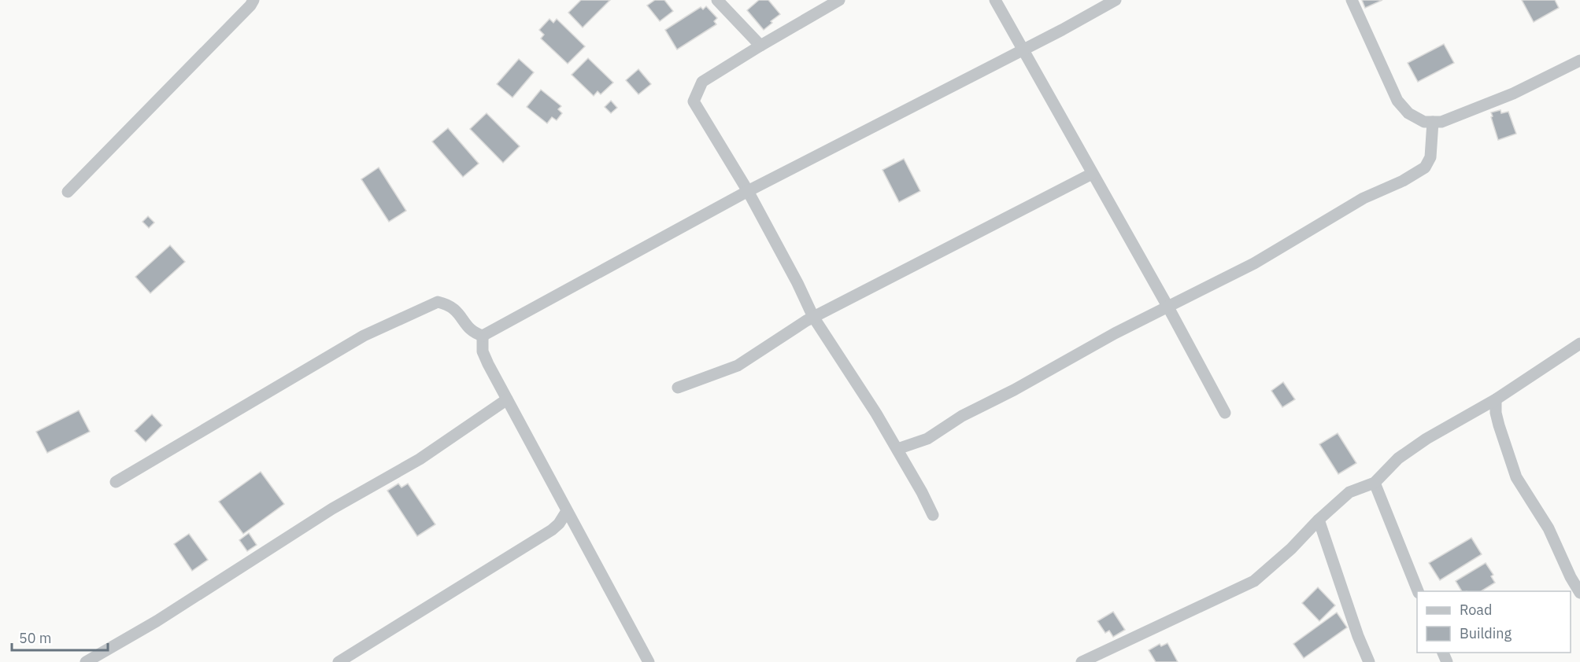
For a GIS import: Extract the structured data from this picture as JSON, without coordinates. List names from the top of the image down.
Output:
{
  "legend": ["Road", "Building"],
  "scale_bar": "50 m"
}
